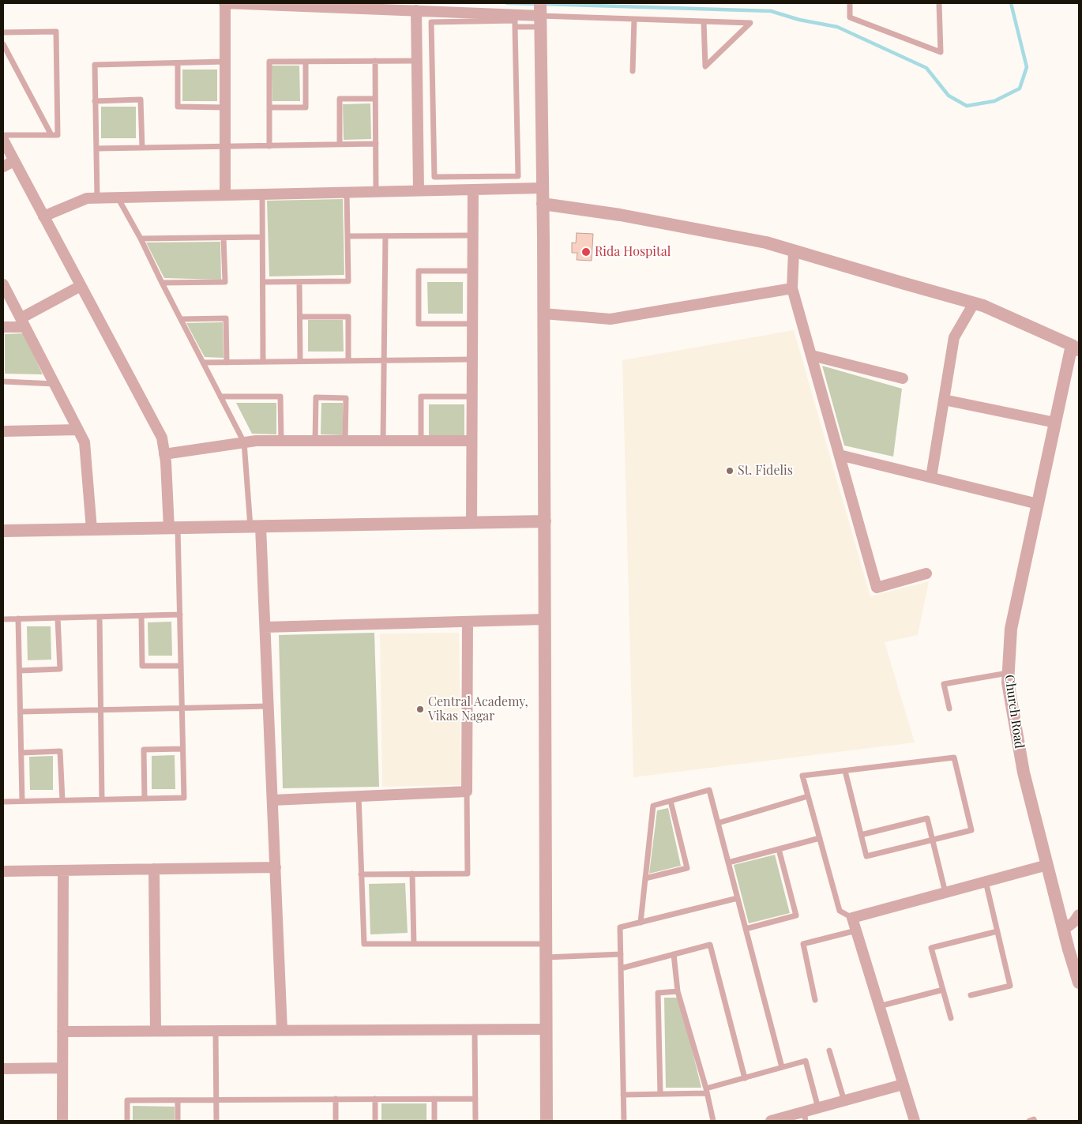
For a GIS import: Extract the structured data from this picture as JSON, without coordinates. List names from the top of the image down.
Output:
{
  "streets": {
    "street": ["Church Road"]
  },
  "places": ["Rida Hospital", "St. Fidelis", "Central Academy, Vikas Nagar"]
}
